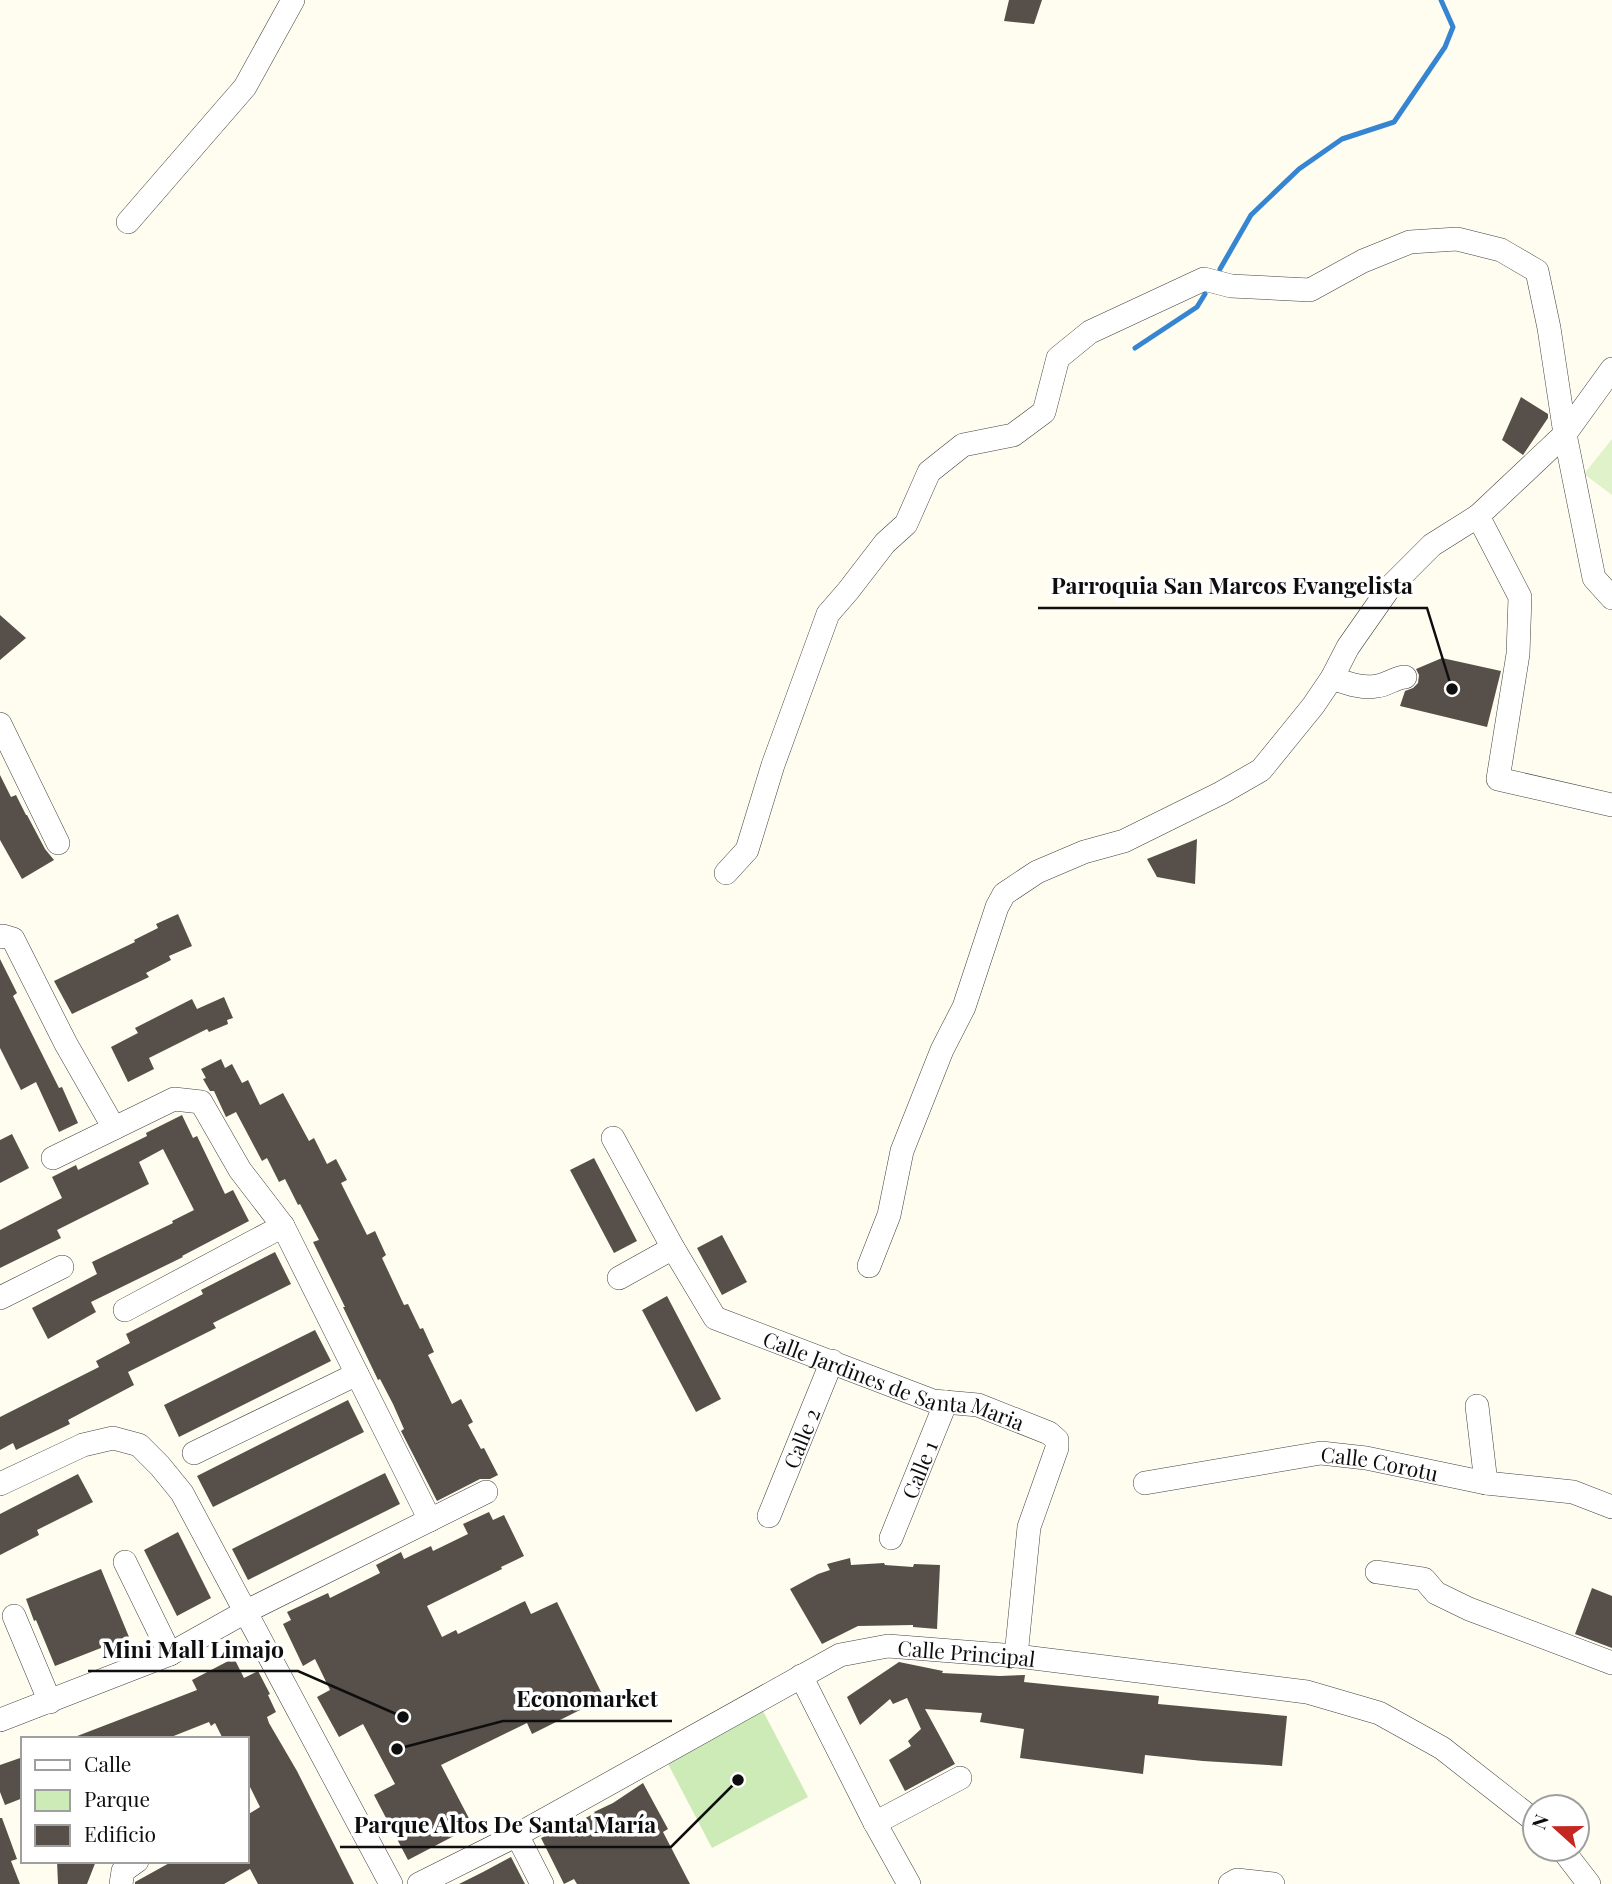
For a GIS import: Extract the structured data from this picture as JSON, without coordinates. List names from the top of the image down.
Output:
{
  "streets": {
    "street": [
      "Calle Jardines de Santa Maria",
      "Calle 2",
      "Calle Corotu",
      "Calle 1",
      "Calle Principal"
    ]
  },
  "crossings": [
    ["Calle Jardines de Santa Maria", "Calle 2"],
    ["Calle Jardines de Santa Maria", "Calle 1"],
    ["Calle Jardines de Santa Maria", "Calle Principal"]
  ],
  "places": [
    "Parroquia San Marcos Evangelista",
    "Mini Mall Limajo",
    "Economarket",
    "Parque Altos De Santa María"
  ],
  "legend": ["Calle", "Parque", "Edificio"],
  "north": "left"
}
